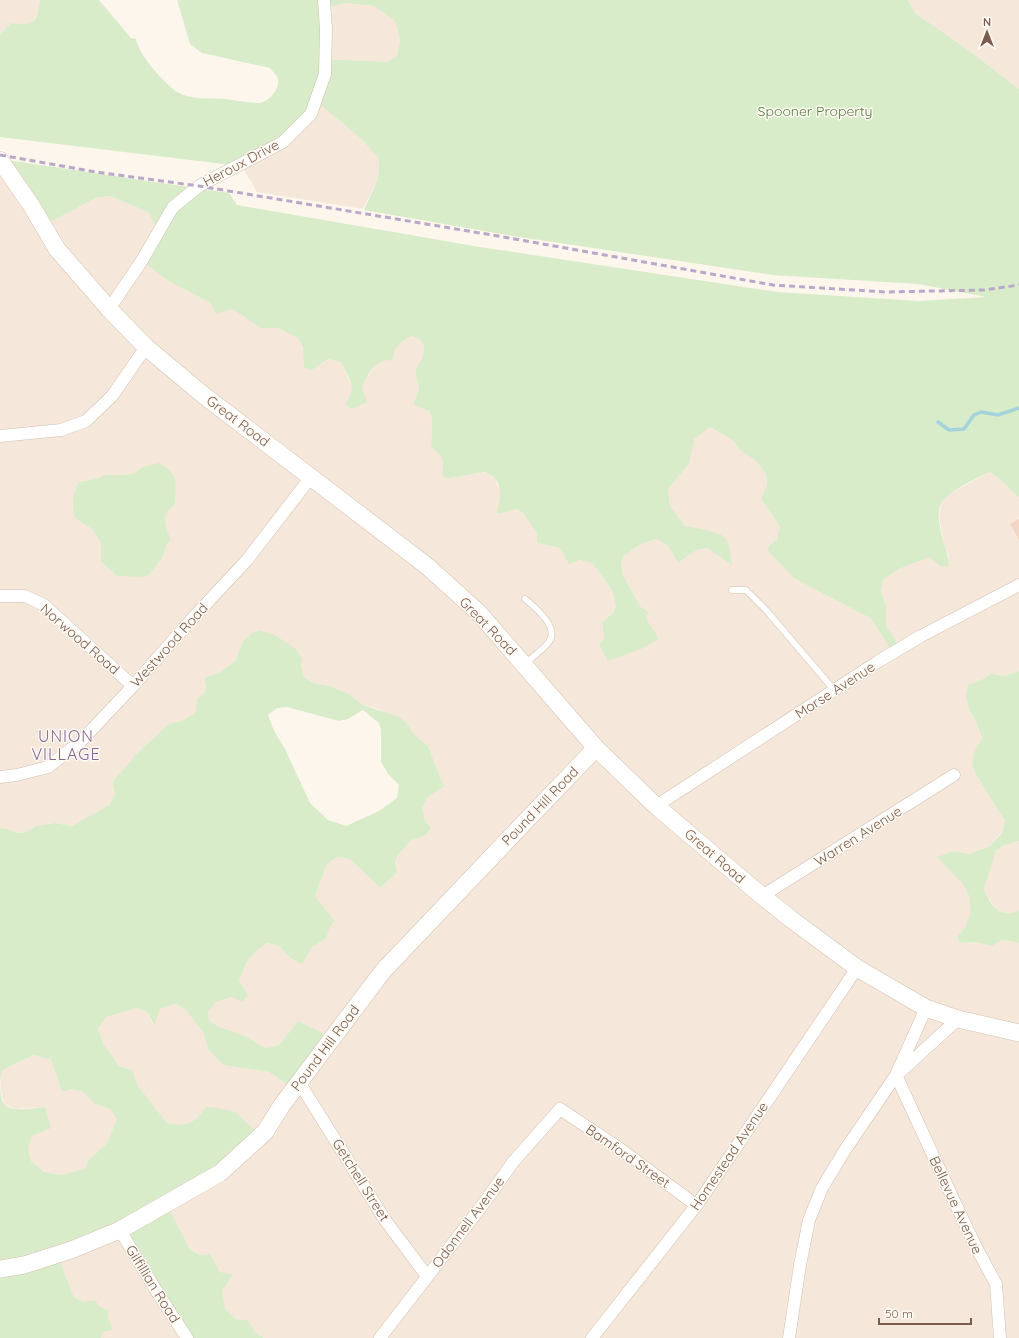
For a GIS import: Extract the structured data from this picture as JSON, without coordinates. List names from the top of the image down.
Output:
{
  "streets": {
    "main road": ["Great Road", "Pound Hill Road"],
    "street": [
      "Heroux Drive",
      "Norwood Road",
      "Westwood Road",
      "Morse Avenue",
      "Warren Avenue",
      "Bamford Street",
      "Homestead Avenue",
      "Getchell Street",
      "Bellevue Avenue",
      "Odonnell Avenue",
      "Gilfillian Road"
    ]
  },
  "crossings": [
    ["Heroux Drive", "Great Road"],
    ["Great Road", "Westwood Road"],
    ["Great Road", "Morse Avenue"],
    ["Great Road", "Pound Hill Road"],
    ["Great Road", "Warren Avenue"],
    ["Great Road", "Homestead Avenue"],
    ["Norwood Road", "Westwood Road"],
    ["Pound Hill Road", "Getchell Street"],
    ["Pound Hill Road", "Gilfillian Road"],
    ["Bamford Street", "Homestead Avenue"],
    ["Bamford Street", "Odonnell Avenue"],
    ["Getchell Street", "Odonnell Avenue"]
  ],
  "districts": ["UNION VILLAGE"],
  "parks": ["Spooner Property"],
  "scale_bar": "50 m",
  "north": "top"
}
